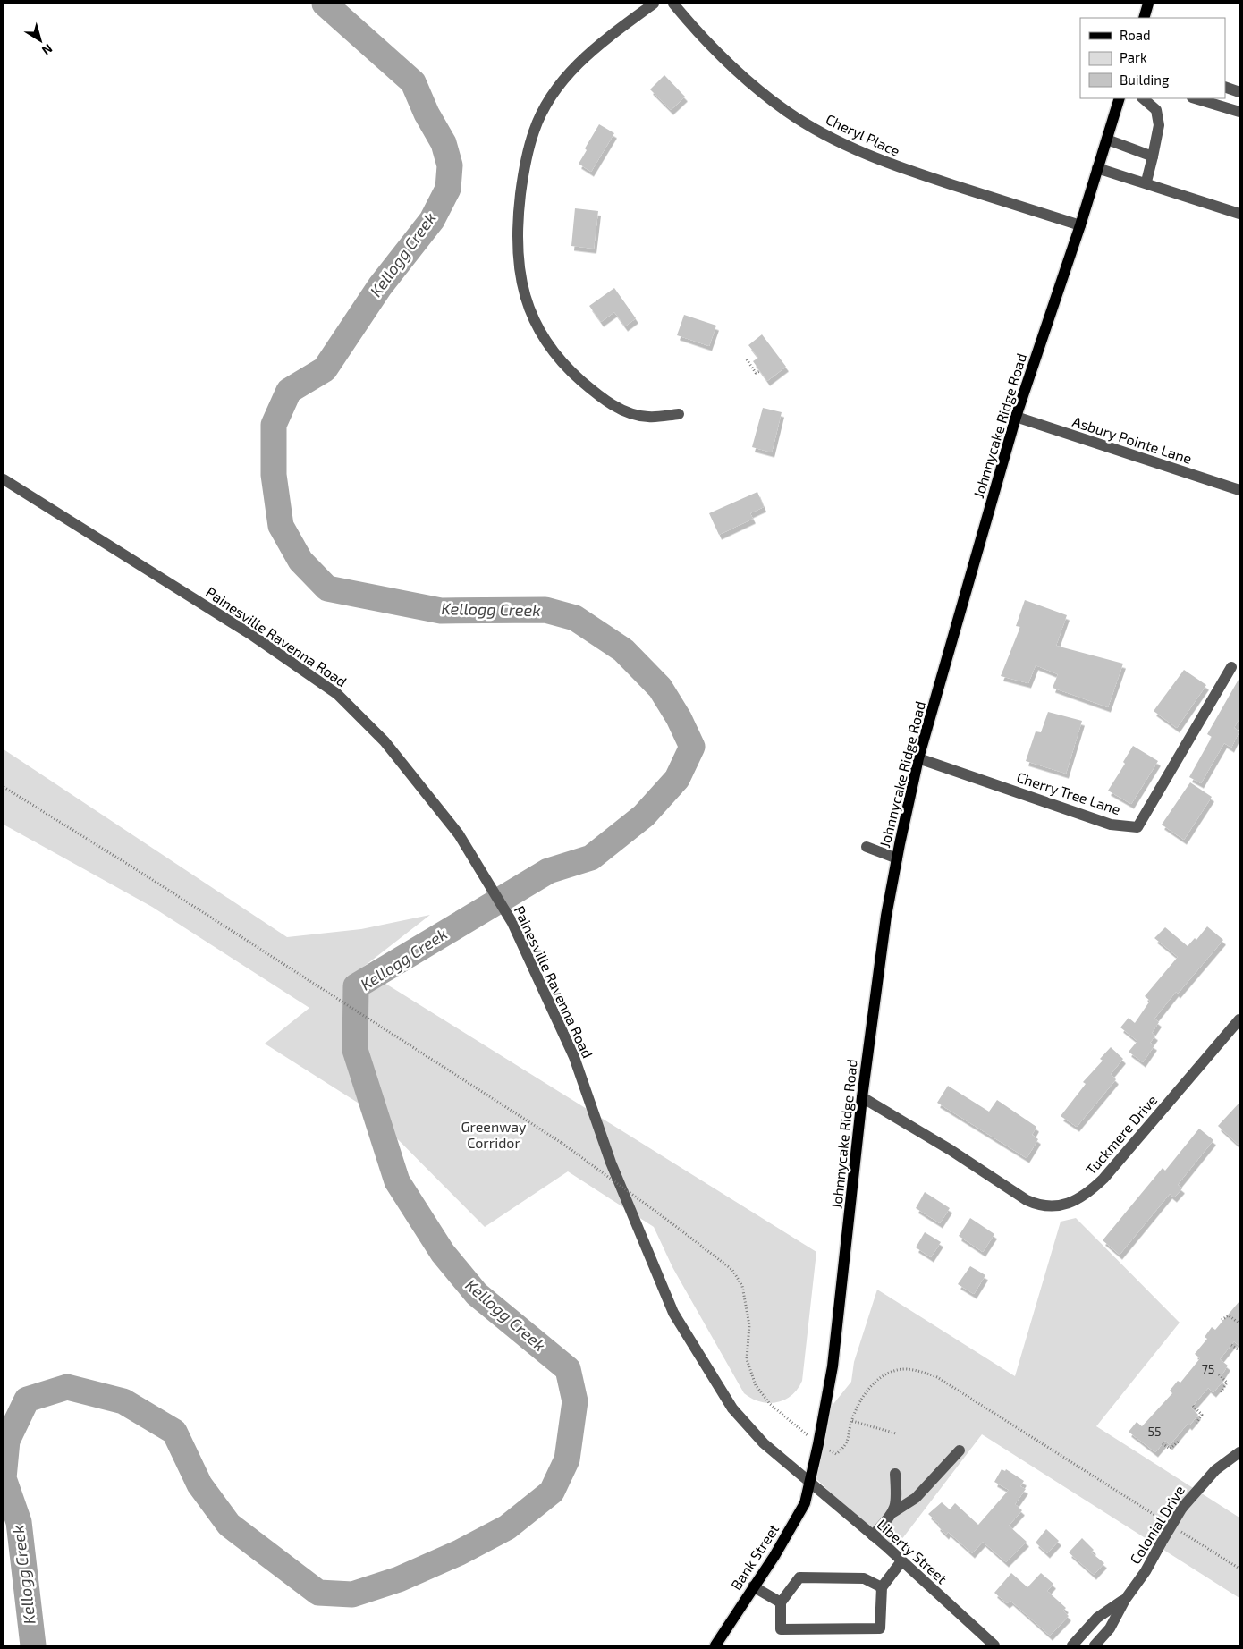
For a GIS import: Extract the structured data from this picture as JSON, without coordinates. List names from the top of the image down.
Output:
{
  "streets": {
    "main road": ["Johnnycake Ridge Road", "Bank Street"],
    "street": [
      "Cheryl Place",
      "Asbury Pointe Lane",
      "Painesville Ravenna Road",
      "Cherry Tree Lane",
      "Tuckmere Drive",
      "Colonial Drive",
      "Liberty Street"
    ]
  },
  "crossings": [
    ["Cheryl Place", "Johnnycake Ridge Road"],
    ["Johnnycake Ridge Road", "Asbury Pointe Lane"],
    ["Johnnycake Ridge Road", "Painesville Ravenna Road"],
    ["Johnnycake Ridge Road", "Cherry Tree Lane"],
    ["Johnnycake Ridge Road", "Tuckmere Drive"],
    ["Johnnycake Ridge Road", "Liberty Street"],
    ["Johnnycake Ridge Road", "Bank Street"],
    ["Painesville Ravenna Road", "Liberty Street"],
    ["Painesville Ravenna Road", "Bank Street"],
    ["Liberty Street", "Bank Street"]
  ],
  "water": ["Kellogg Creek"],
  "parks": ["Greenway Corridor"],
  "house_numbers": ["75", "55"],
  "legend": ["Road", "Park", "Building"],
  "north": "bottom right"
}
